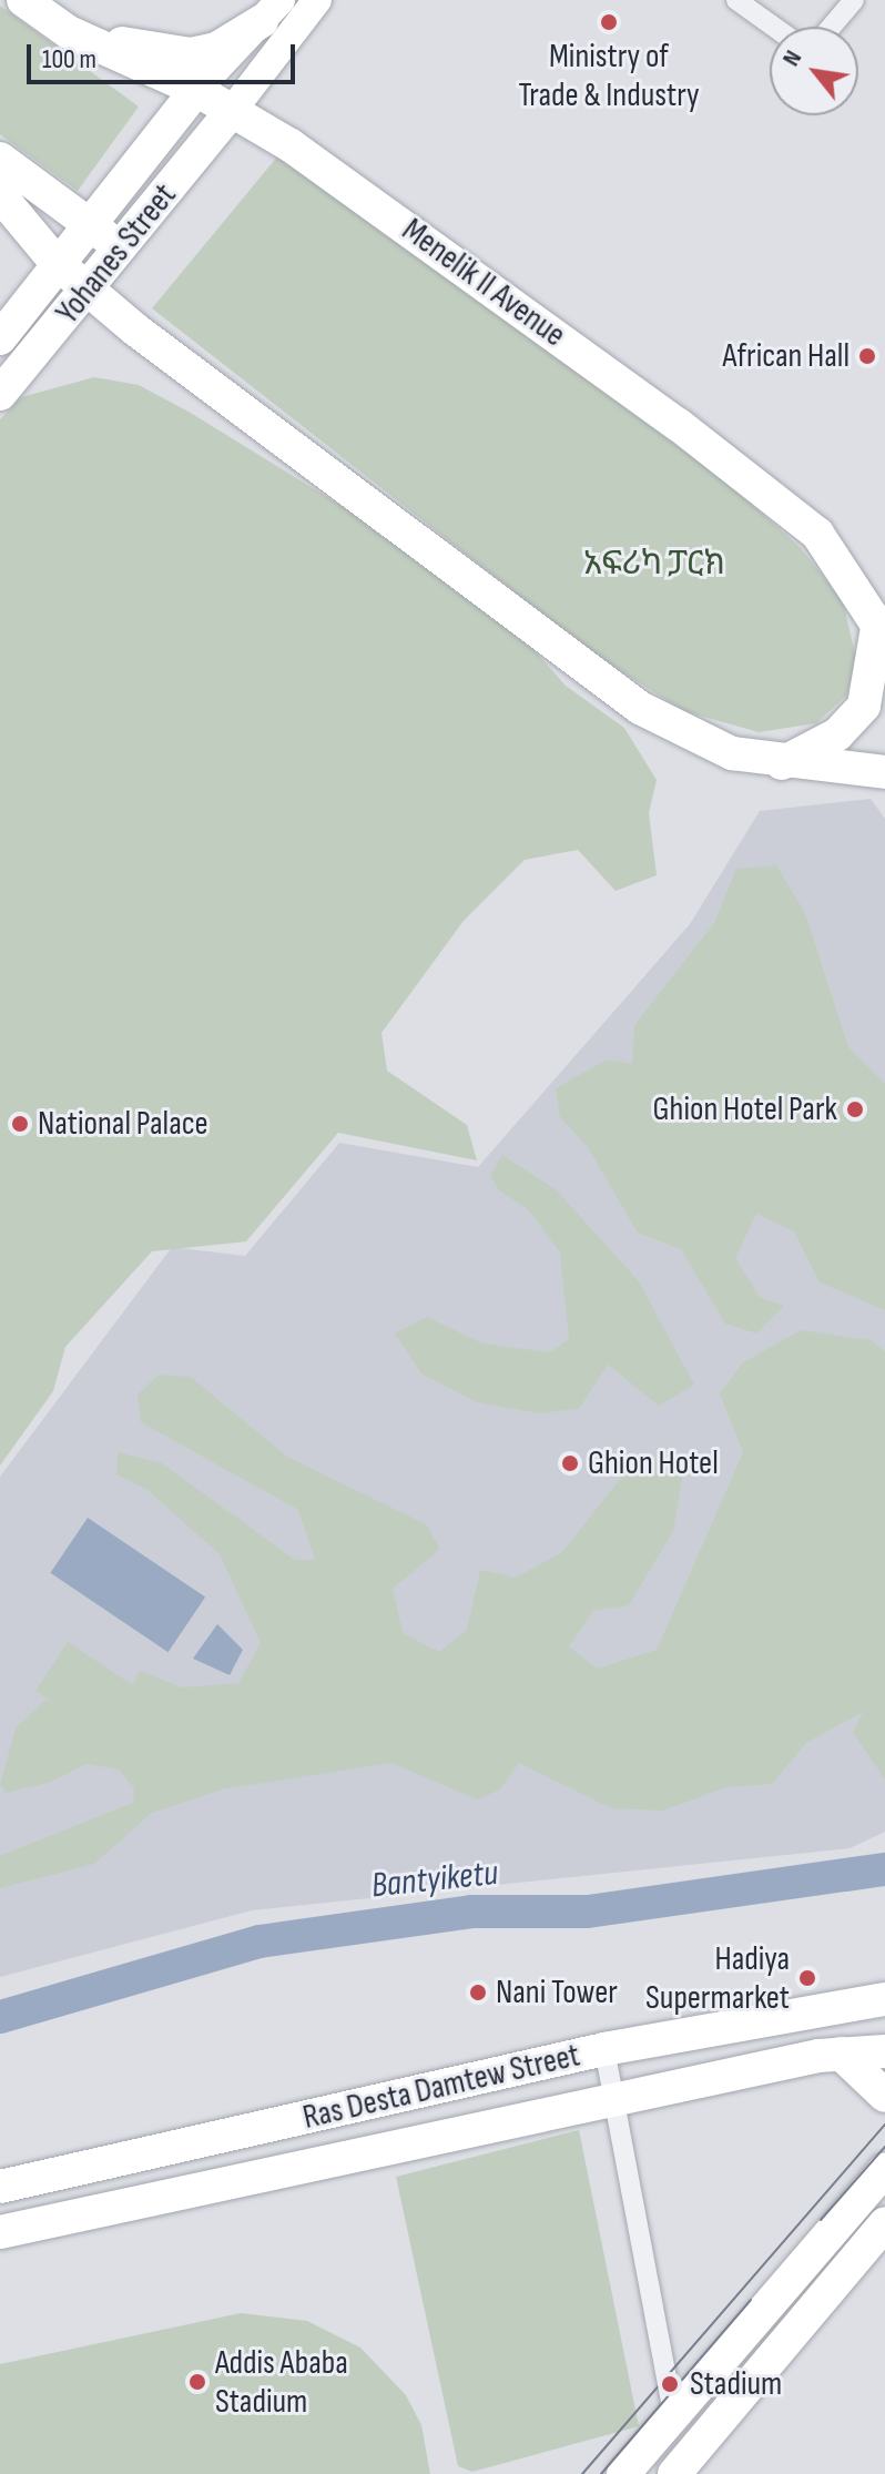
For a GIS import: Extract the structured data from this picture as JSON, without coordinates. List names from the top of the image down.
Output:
{
  "streets": {
    "main road": ["Yohanes Street", "Menelik II Avenue", "Ras Desta Damtew Street"]
  },
  "crossings": [
    ["Yohanes Street", "Menelik II Avenue"]
  ],
  "water": ["Bantyiketu"],
  "parks": ["አፍሪካ ፓርክ"],
  "places": [
    "Ministry of Trade & Industry",
    "African Hall",
    "Ghion Hotel Park",
    "National Palace",
    "Ghion Hotel",
    "Hadiya Supermarket",
    "Nani Tower",
    "Addis Ababa Stadium",
    "Stadium"
  ],
  "scale_bar": "100 m",
  "north": "top left"
}
